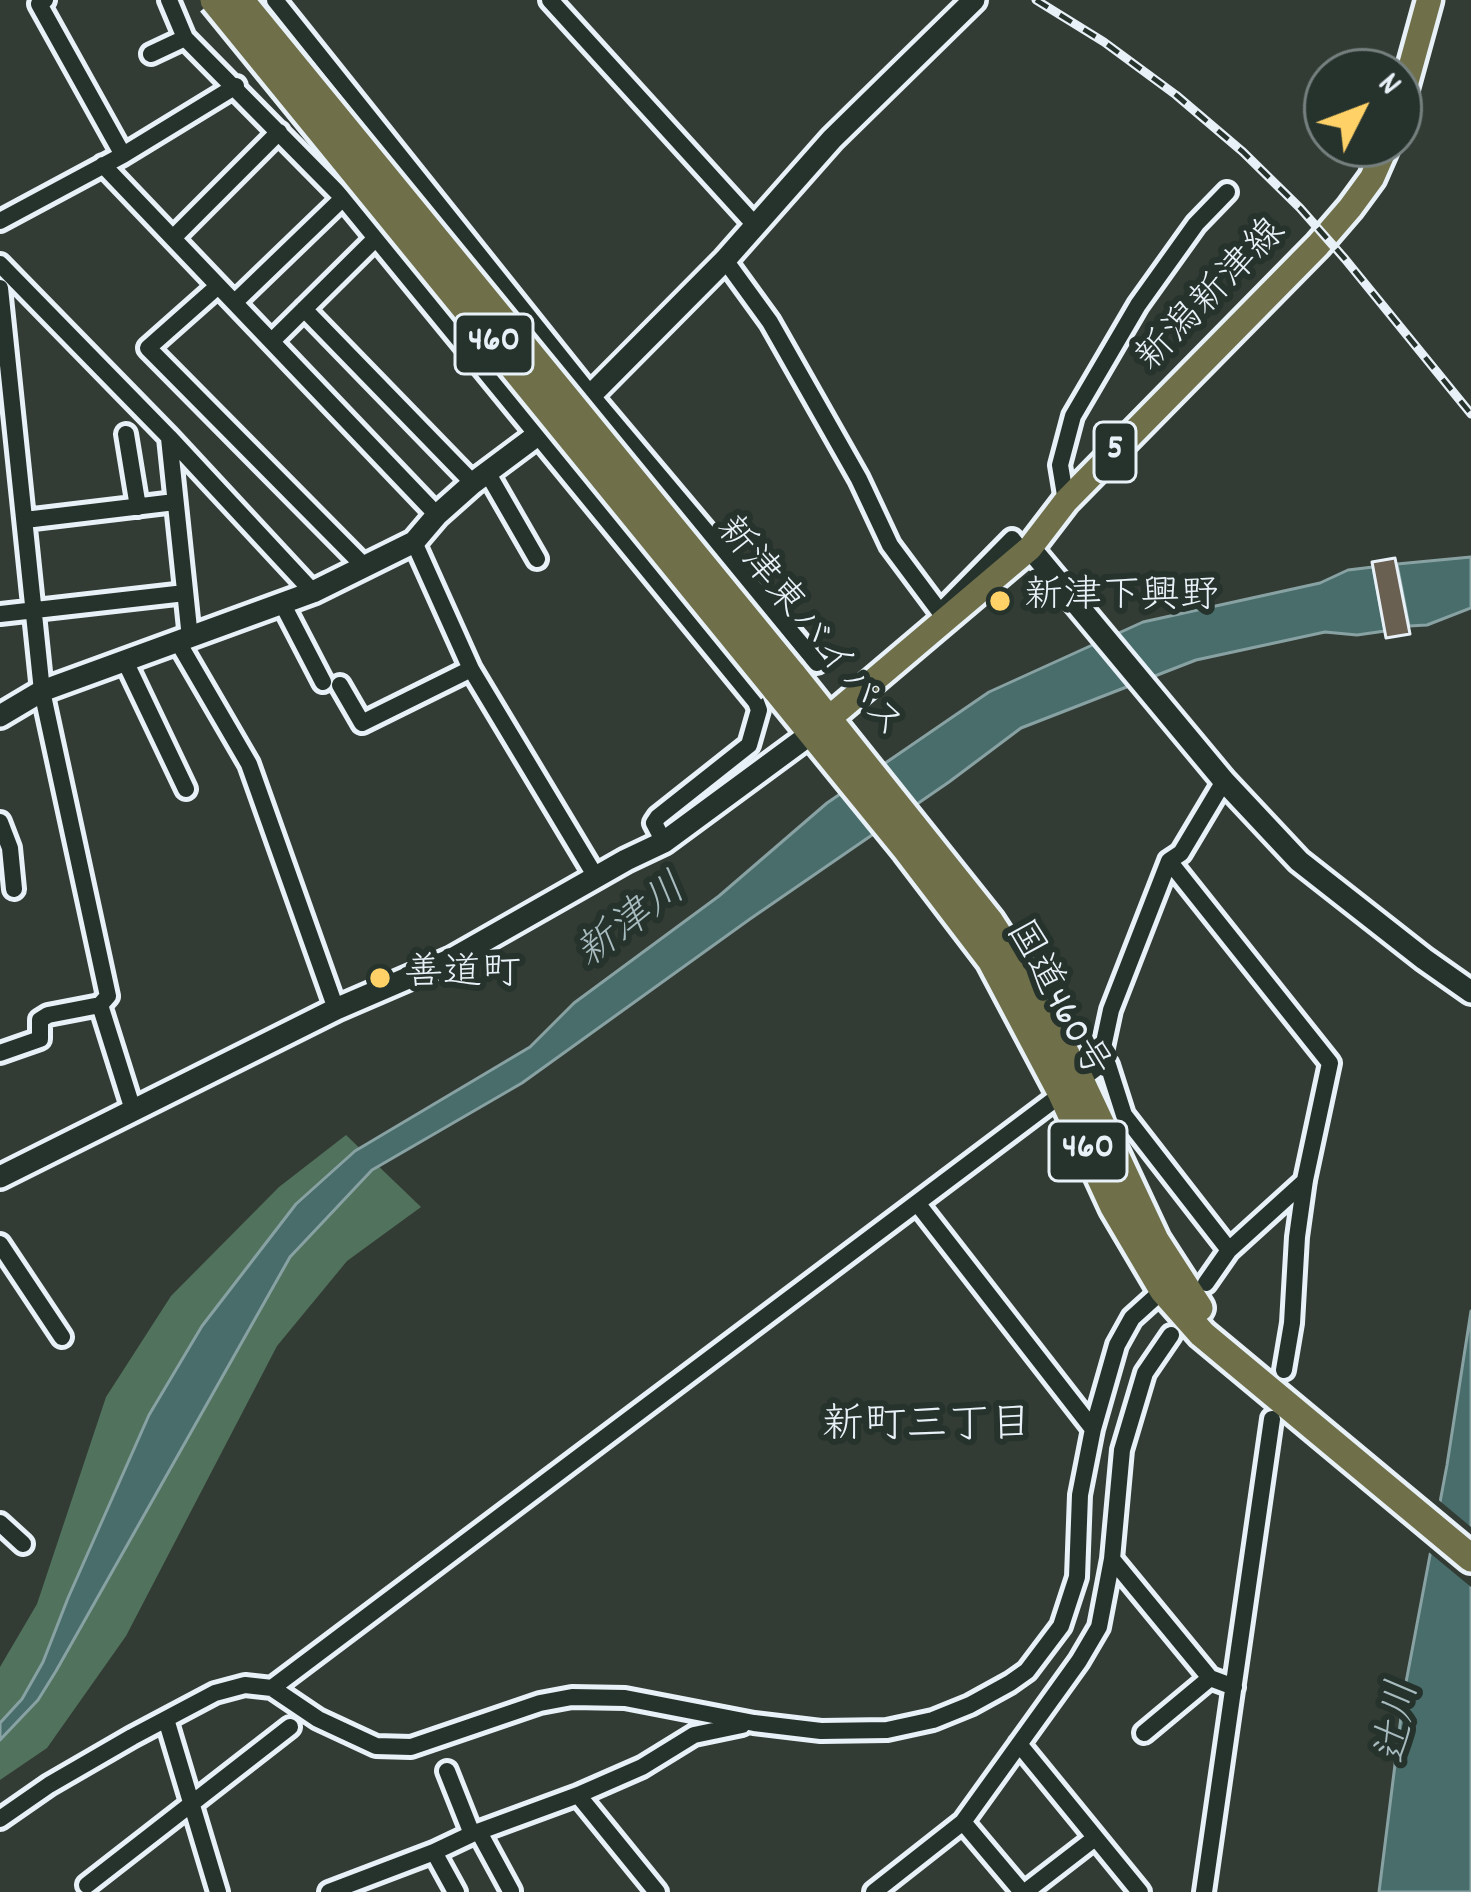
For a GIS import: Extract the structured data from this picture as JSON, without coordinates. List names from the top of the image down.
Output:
{
  "streets": {
    "highway": ["460", "新津東バイパス", "国道460号"],
    "main road": ["新潟新津線", "5"]
  },
  "crossings": [
    ["新潟新津線", "新津東バイパス"],
    ["新潟新津線", "国道460号"],
    ["460", "国道460号"],
    ["新津東バイパス", "国道460号"]
  ],
  "districts": ["新町三丁目"],
  "water": ["新津川", "辻川"],
  "places": ["新津下興野", "善道町"],
  "north": "top right"
}
